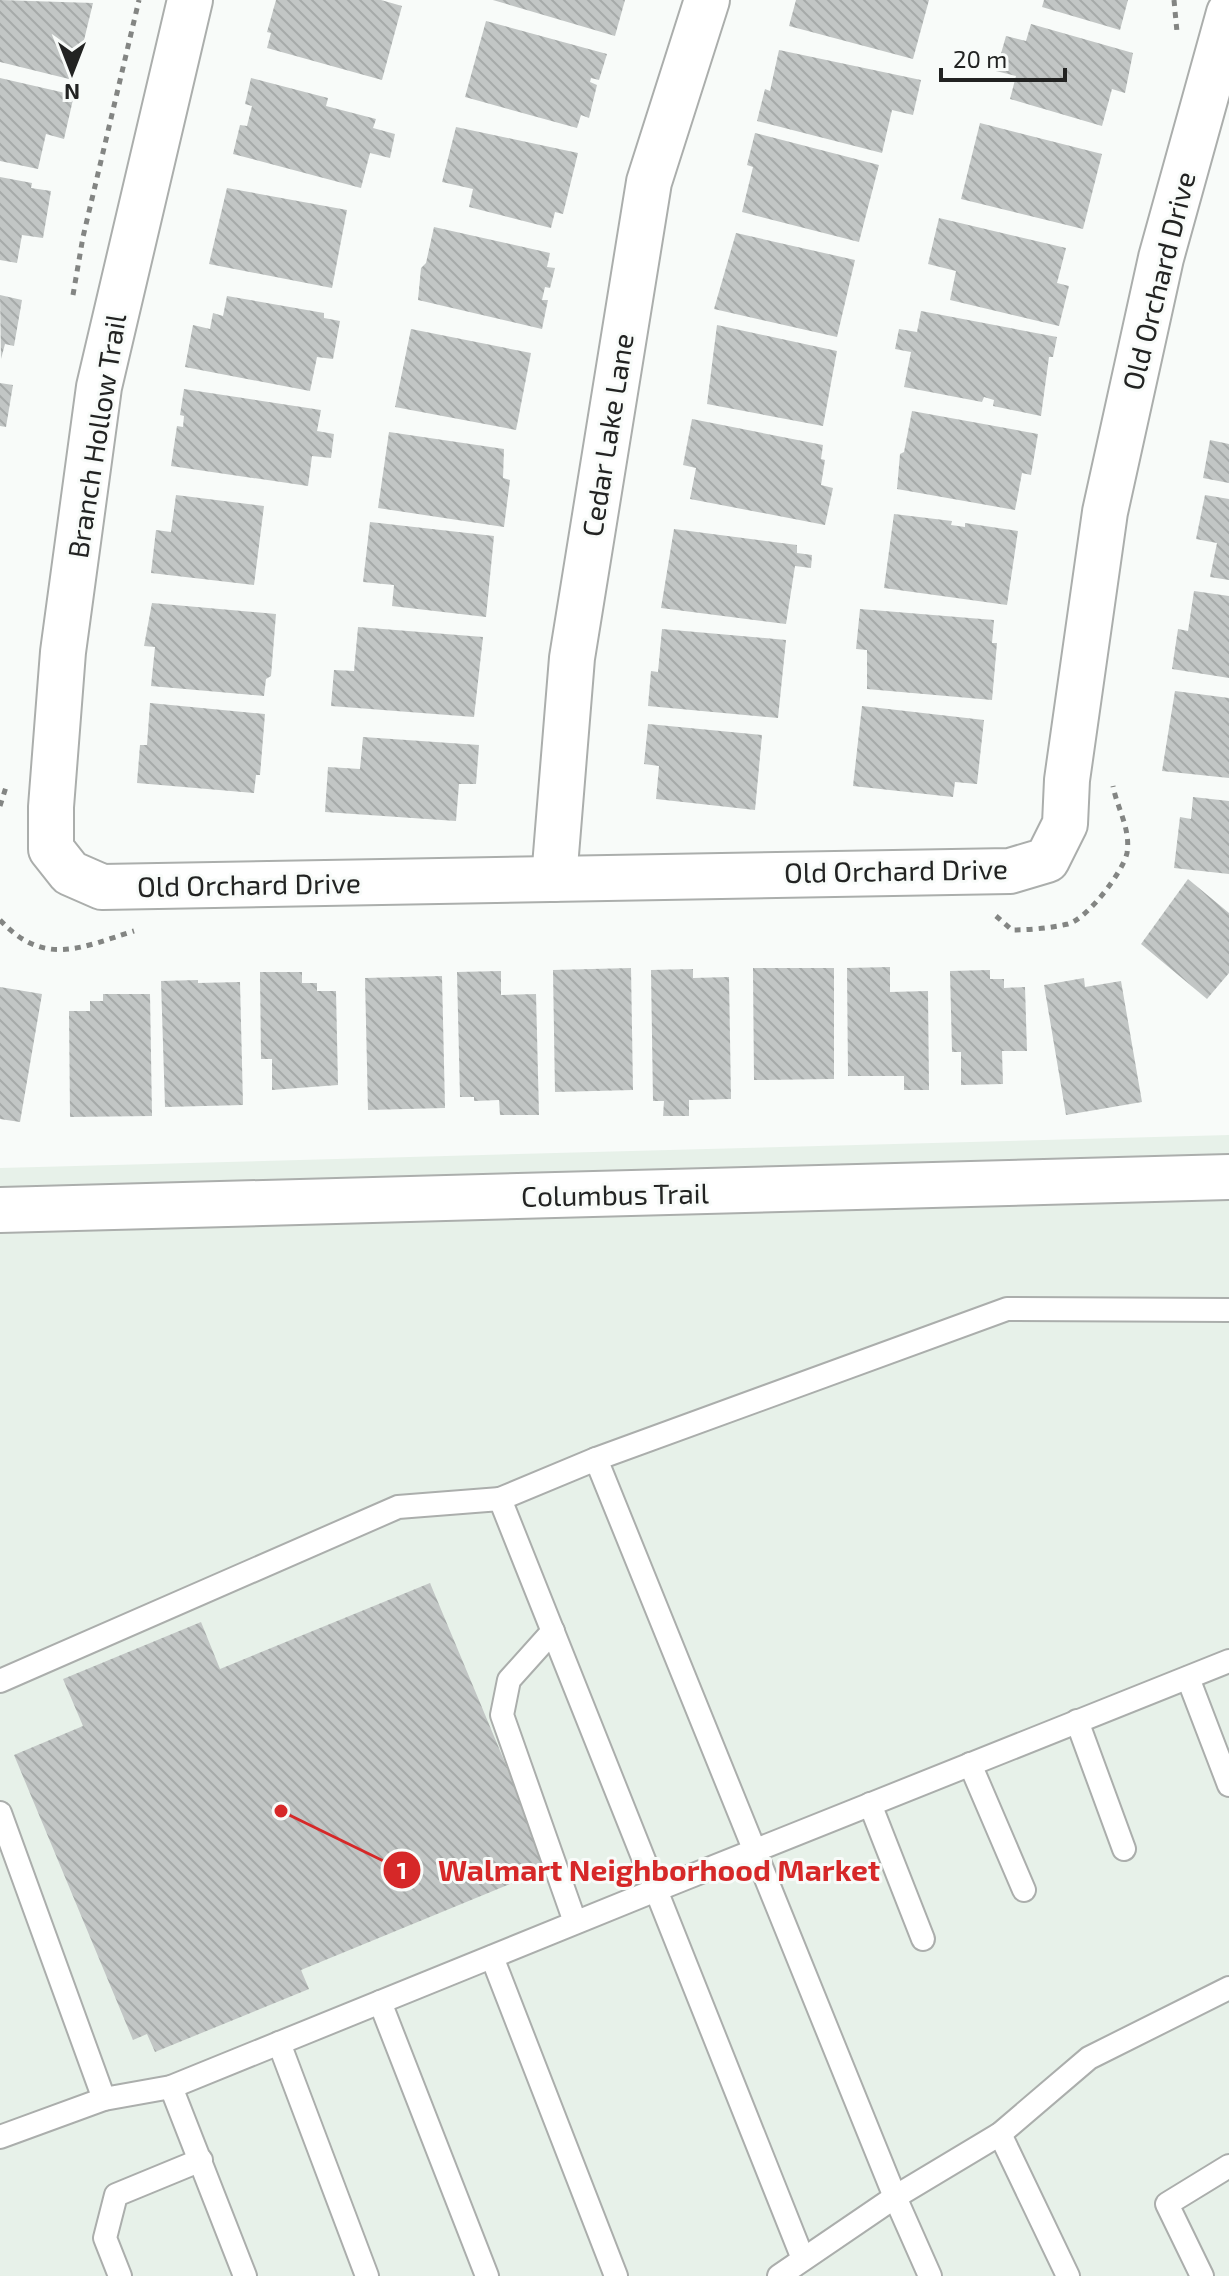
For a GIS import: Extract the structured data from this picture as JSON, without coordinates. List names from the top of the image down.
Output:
{
  "streets": {
    "street": [
      "Old Orchard Drive",
      "Cedar Lake Lane",
      "Branch Hollow Trail",
      "Columbus Trail"
    ]
  },
  "crossings": [
    ["Old Orchard Drive", "Cedar Lake Lane"],
    ["Old Orchard Drive", "Branch Hollow Trail"]
  ],
  "places": ["Walmart Neighborhood Market"],
  "scale_bar": "20 m",
  "north": "bottom"
}
